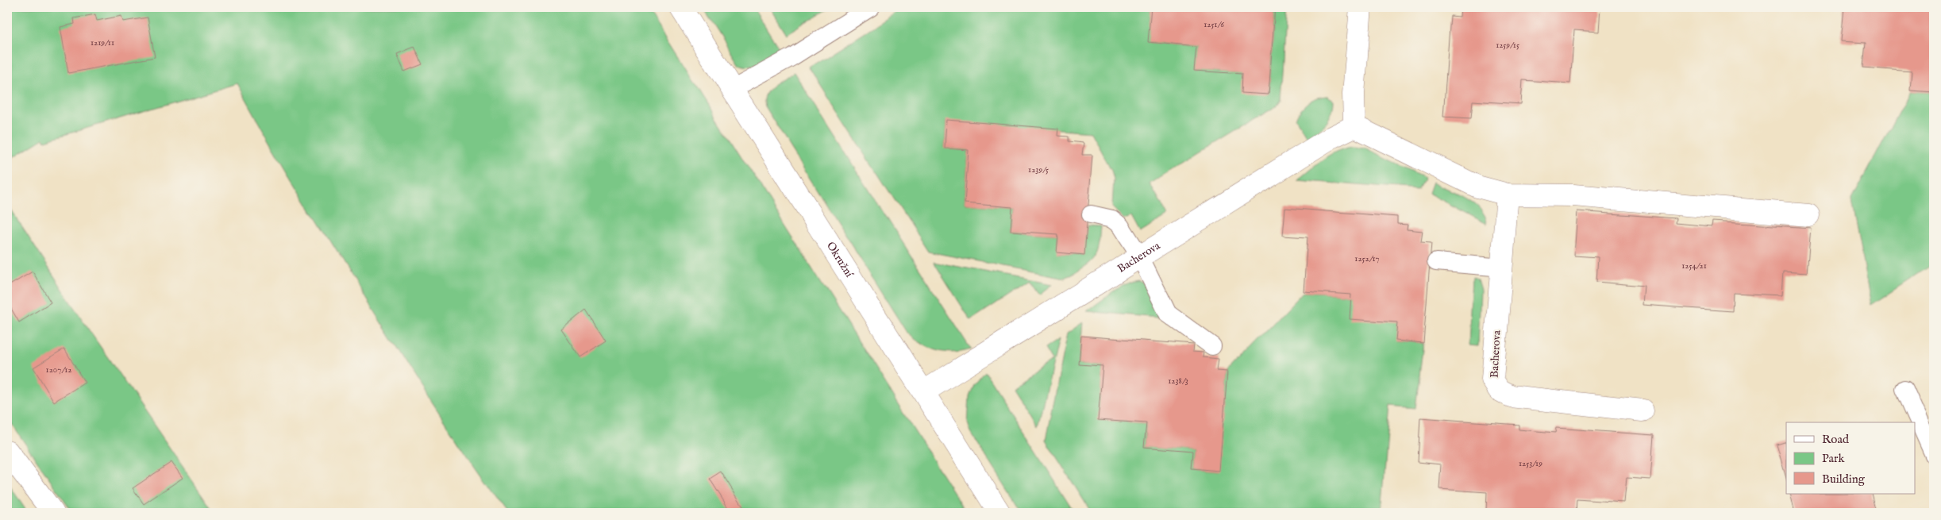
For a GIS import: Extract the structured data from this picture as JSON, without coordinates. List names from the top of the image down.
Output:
{
  "streets": {
    "street": ["Bacherova", "Okružní"]
  },
  "crossings": [
    ["Bacherova", "Okružní"]
  ],
  "house_numbers": [
    "1251/6",
    "1219/11",
    "1259/15",
    "1239/5",
    "1252/17",
    "1254/21",
    "1207/12",
    "1238/3",
    "1253/19"
  ],
  "legend": ["Road", "Park", "Building"]
}
